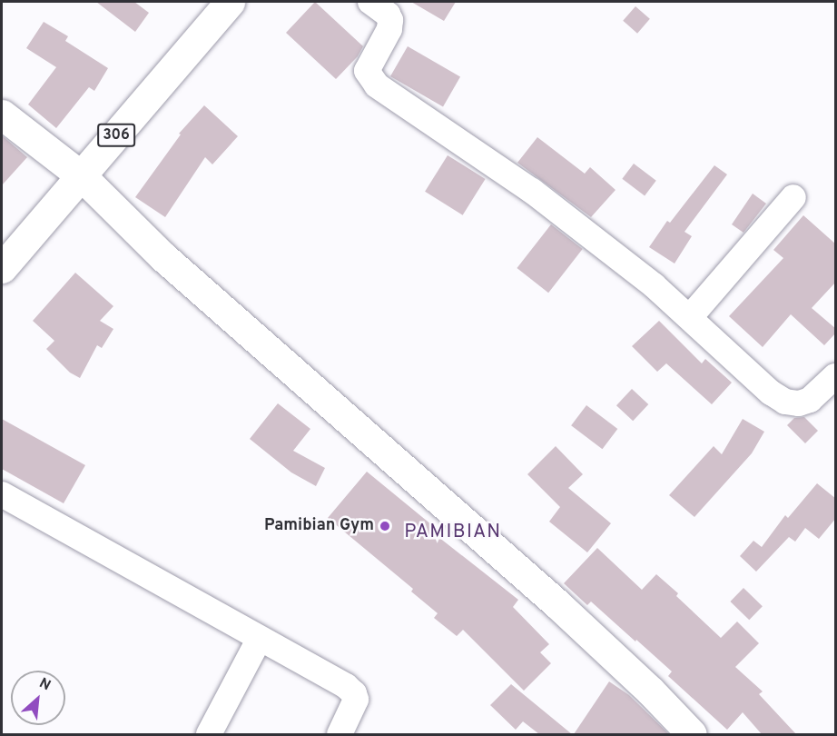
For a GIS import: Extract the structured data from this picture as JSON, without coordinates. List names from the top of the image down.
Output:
{
  "streets": {
    "street": ["306"]
  },
  "districts": ["PAMIBIAN"],
  "places": ["Pamibian Gym"],
  "north": "top right"
}
